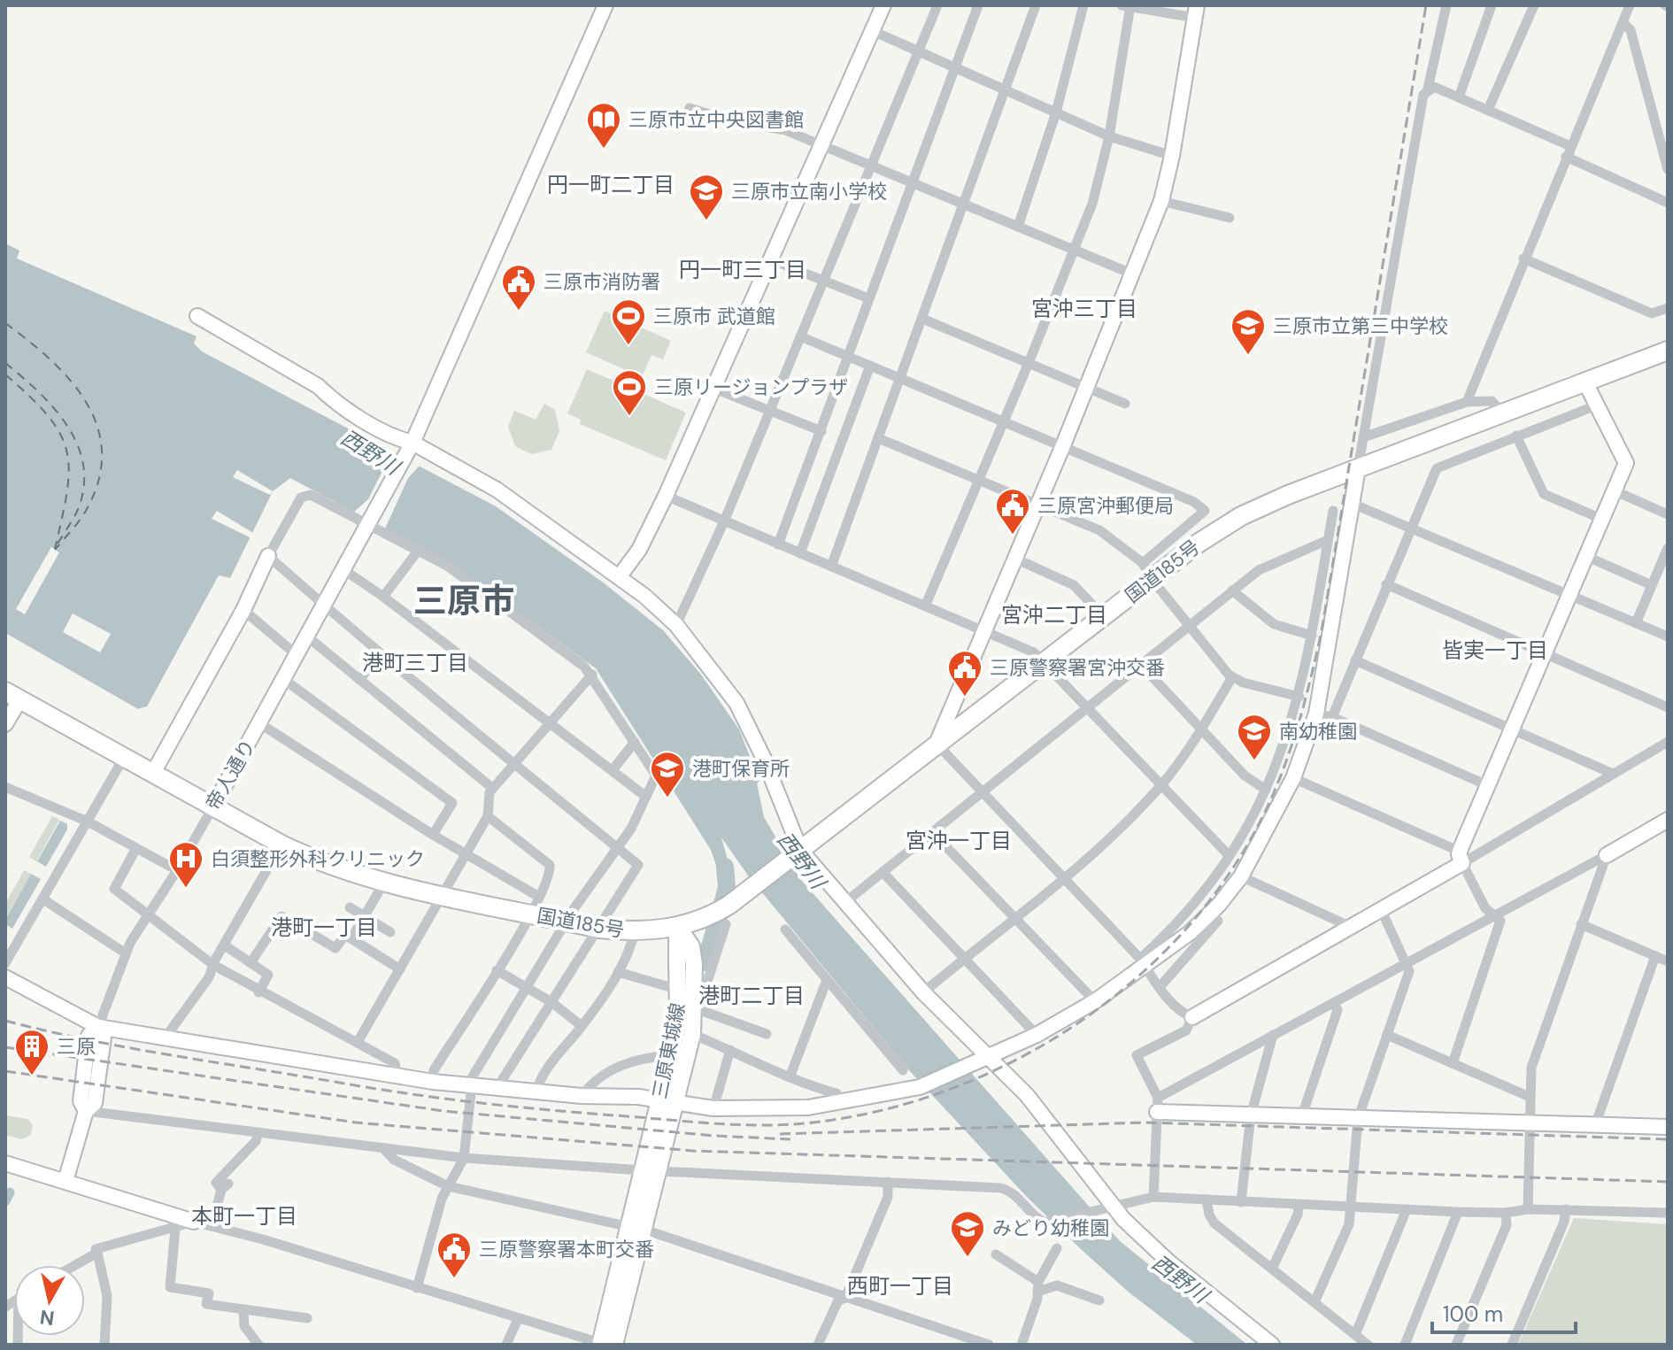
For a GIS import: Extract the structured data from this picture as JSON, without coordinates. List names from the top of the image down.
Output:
{
  "streets": {
    "highway": ["国道185号"],
    "main road": ["三原東城線"],
    "street": ["帝人通り"]
  },
  "crossings": [
    ["国道185号", "帝人通り"],
    ["国道185号", "三原東城線"]
  ],
  "districts": [
    "円一町二丁目",
    "円一町三丁目",
    "宮沖三丁目",
    "三原市",
    "宮沖二丁目",
    "皆実一丁目",
    "港町三丁目",
    "宮沖一丁目",
    "港町一丁目",
    "港町二丁目",
    "本町一丁目",
    "西町一丁目"
  ],
  "water": ["西野川"],
  "places": {
    "library": ["三原市立中央図書館"],
    "school or university": [
      "三原市立南小学校",
      "三原市立第三中学校",
      "南幼稚園",
      "港町保育所",
      "みどり幼稚園"
    ],
    "public building": [
      "三原市消防署",
      "三原宮沖郵便局",
      "三原警察署宮沖交番",
      "三原警察署本町交番"
    ],
    "sports": ["三原市 武道館", "三原リージョンプラザ"],
    "hospital": ["白須整形外科クリニック"],
    "building": ["三原"]
  },
  "scale_bar": "100 m",
  "north": "bottom"
}
